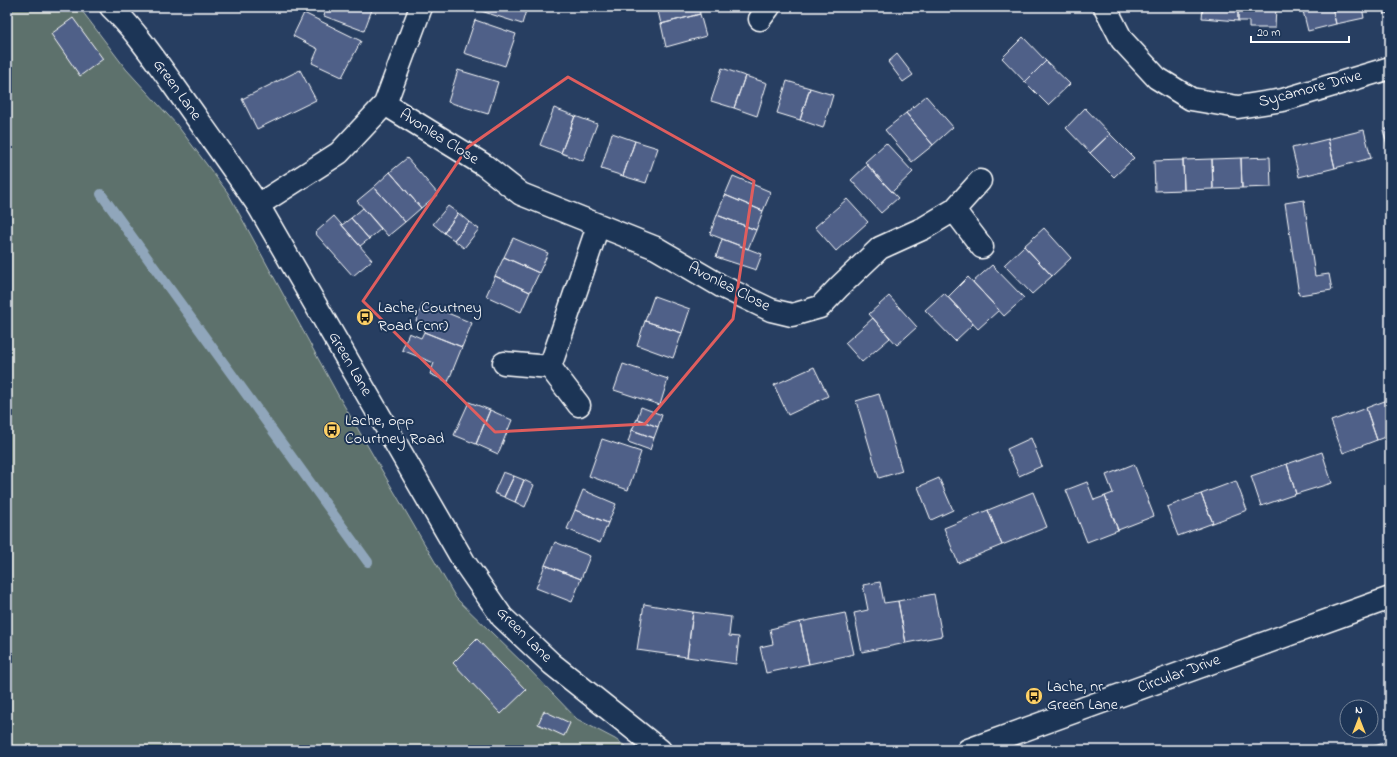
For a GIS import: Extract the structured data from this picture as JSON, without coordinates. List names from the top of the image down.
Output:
{
  "streets": {
    "street": [
      "Sycamore Drive",
      "Green Lane",
      "Avonlea Close",
      "Circular Drive"
    ]
  },
  "places": {
    "bus stop": ["Lache, Courtney Road (cnr)", "Lache, opp Courtney Road", "Lache, nr Green Lane"]
  },
  "scale_bar": "20 m",
  "north": "top"
}
